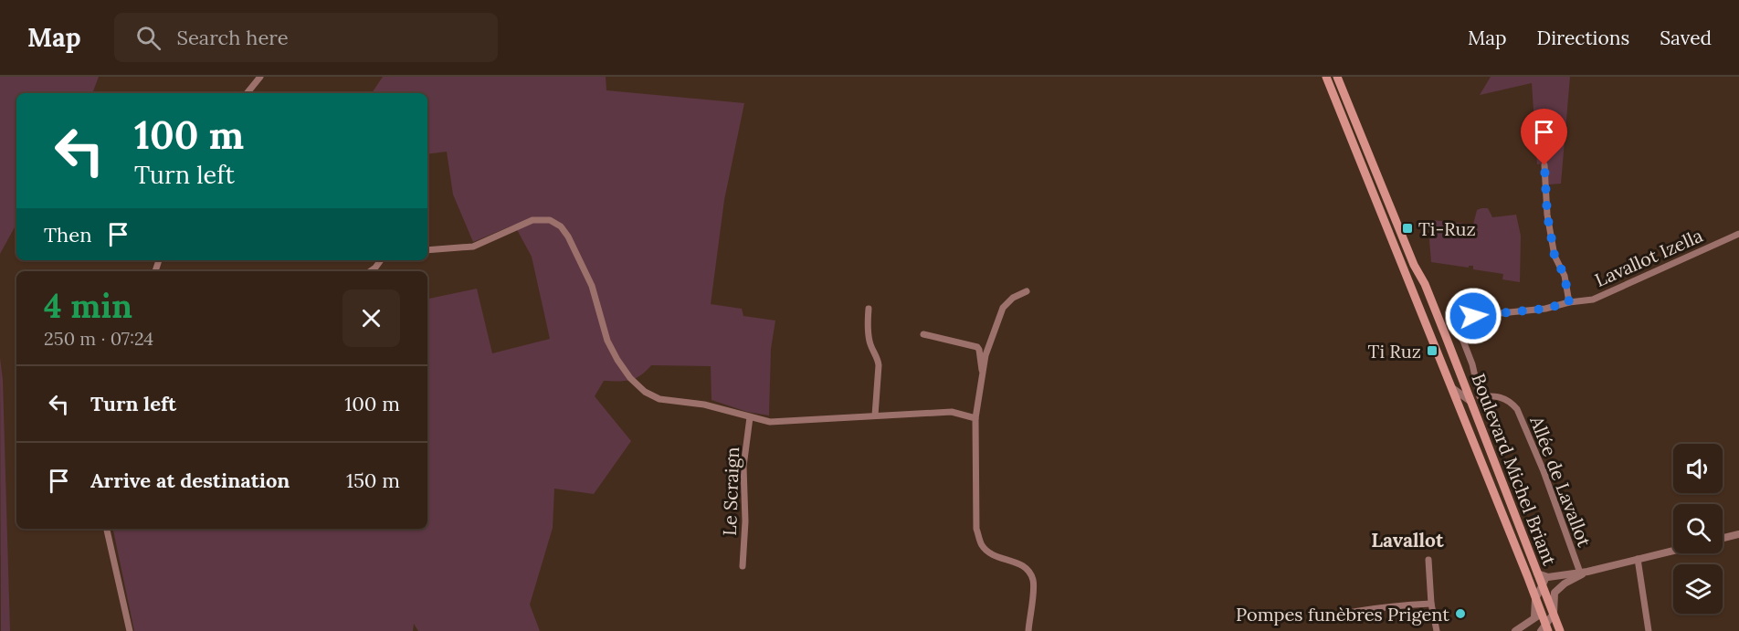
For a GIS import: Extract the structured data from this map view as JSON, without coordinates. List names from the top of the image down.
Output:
{
  "streets": {
    "main road": ["Boulevard Michel Briant"],
    "street": ["Lavallot Izella", "Allée de Lavallot", "Le Scraign"]
  },
  "crossings": [
    ["Lavallot Izella", "Allée de Lavallot"]
  ],
  "districts": ["Lavallot"],
  "places": {
    "transit": ["Ti-Ruz", "Ti Ruz"],
    "other": ["Pompes funèbres Prigent"]
  },
  "page": {
    "header": "Map",
    "search": "Search here",
    "nav": ["Map", "Directions", "Saved"],
    "turn": ["100 m", "Turn left"],
    "then": "Then",
    "heading": ["4 min", "250 m · 07:24"],
    "list": [
      {
        "name": "Turn left",
        "value": "100 m"
      },
      {
        "name": "Arrive at destination",
        "value": "150 m"
      }
    ]
  }
}
